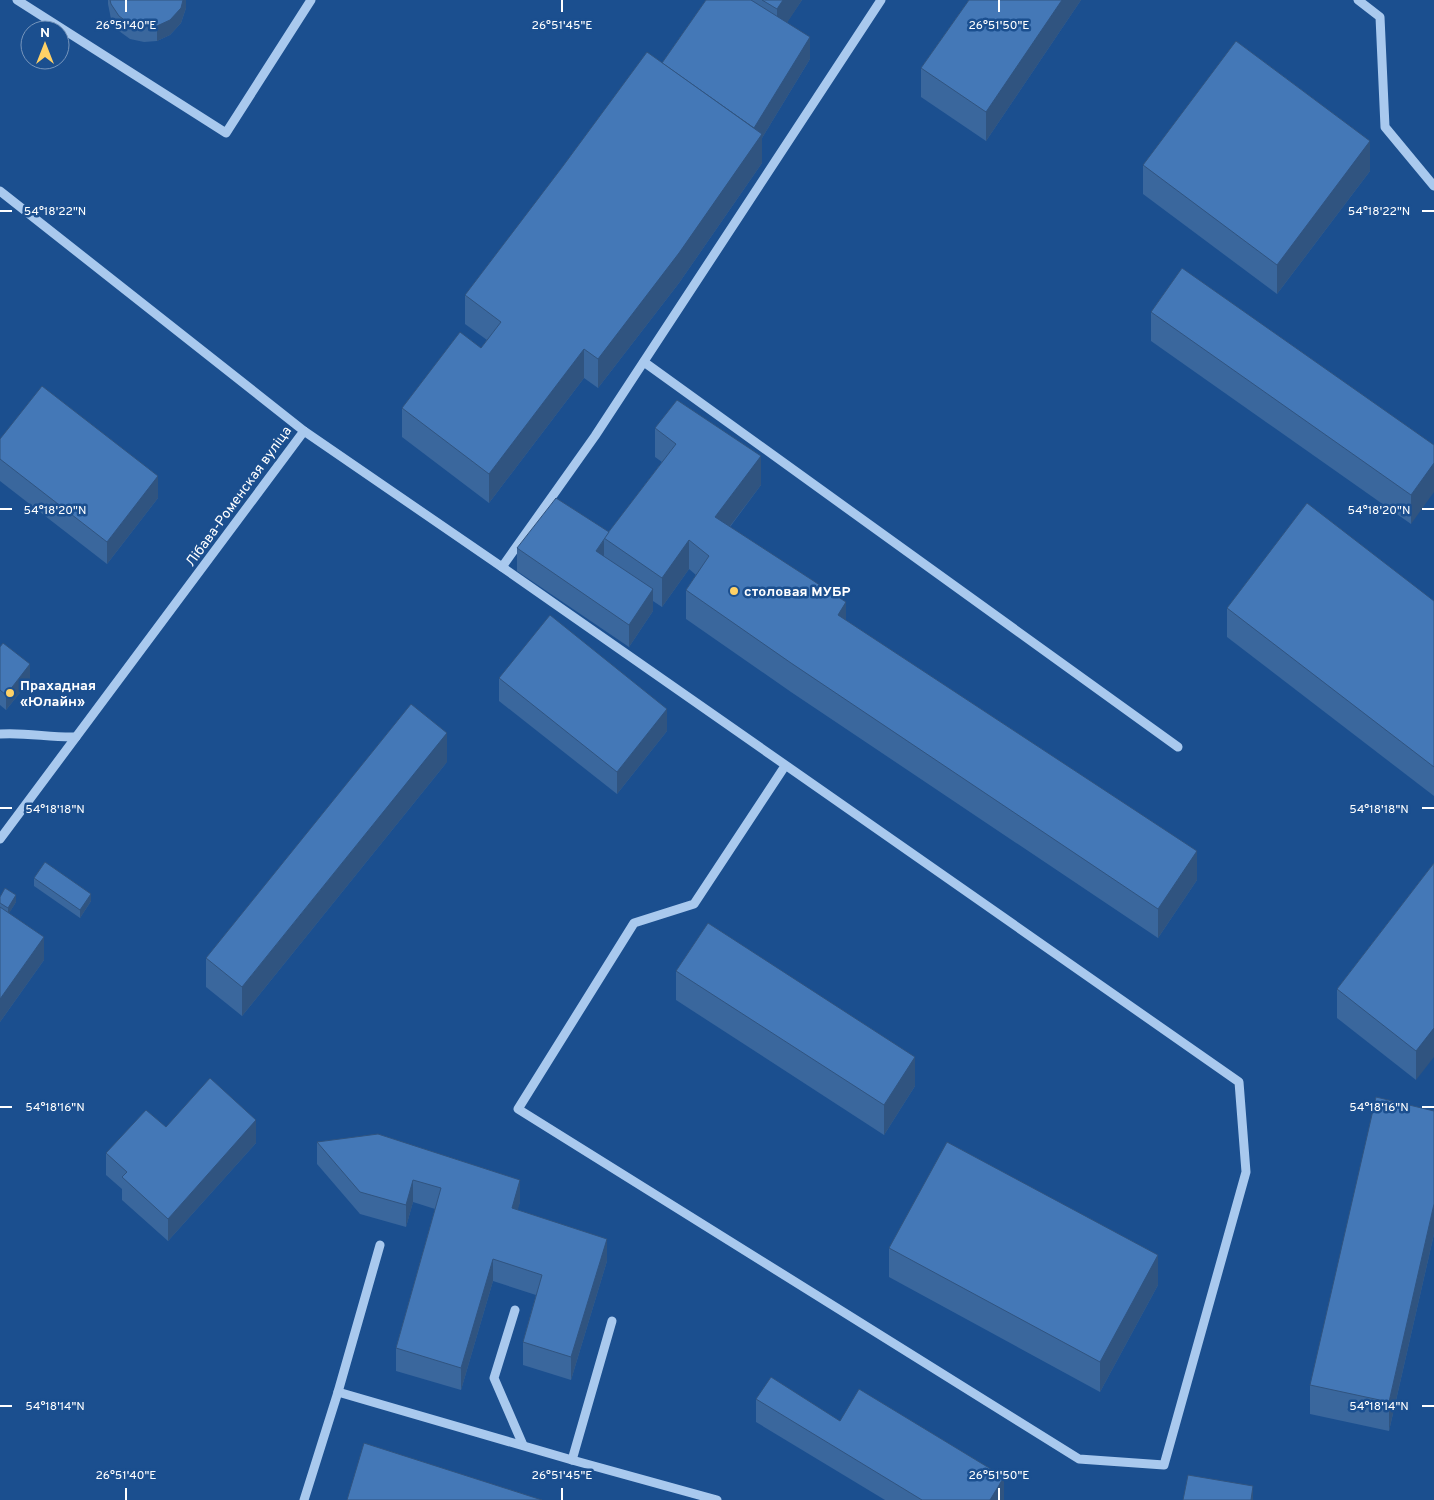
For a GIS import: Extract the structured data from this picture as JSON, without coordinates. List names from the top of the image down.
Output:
{
  "streets": {
    "street": ["Лібава-Роменская вуліца"]
  },
  "places": ["столовая МУБР", "Прахадная «Юлайн»"],
  "north": "top",
  "coordinates": [
    "26°51'40\"E",
    "26°51'45\"E",
    "26°51'50\"E",
    "54°18'22\"N",
    "54°18'20\"N",
    "54°18'18\"N",
    "54°18'16\"N",
    "54°18'14\"N"
  ]
}
